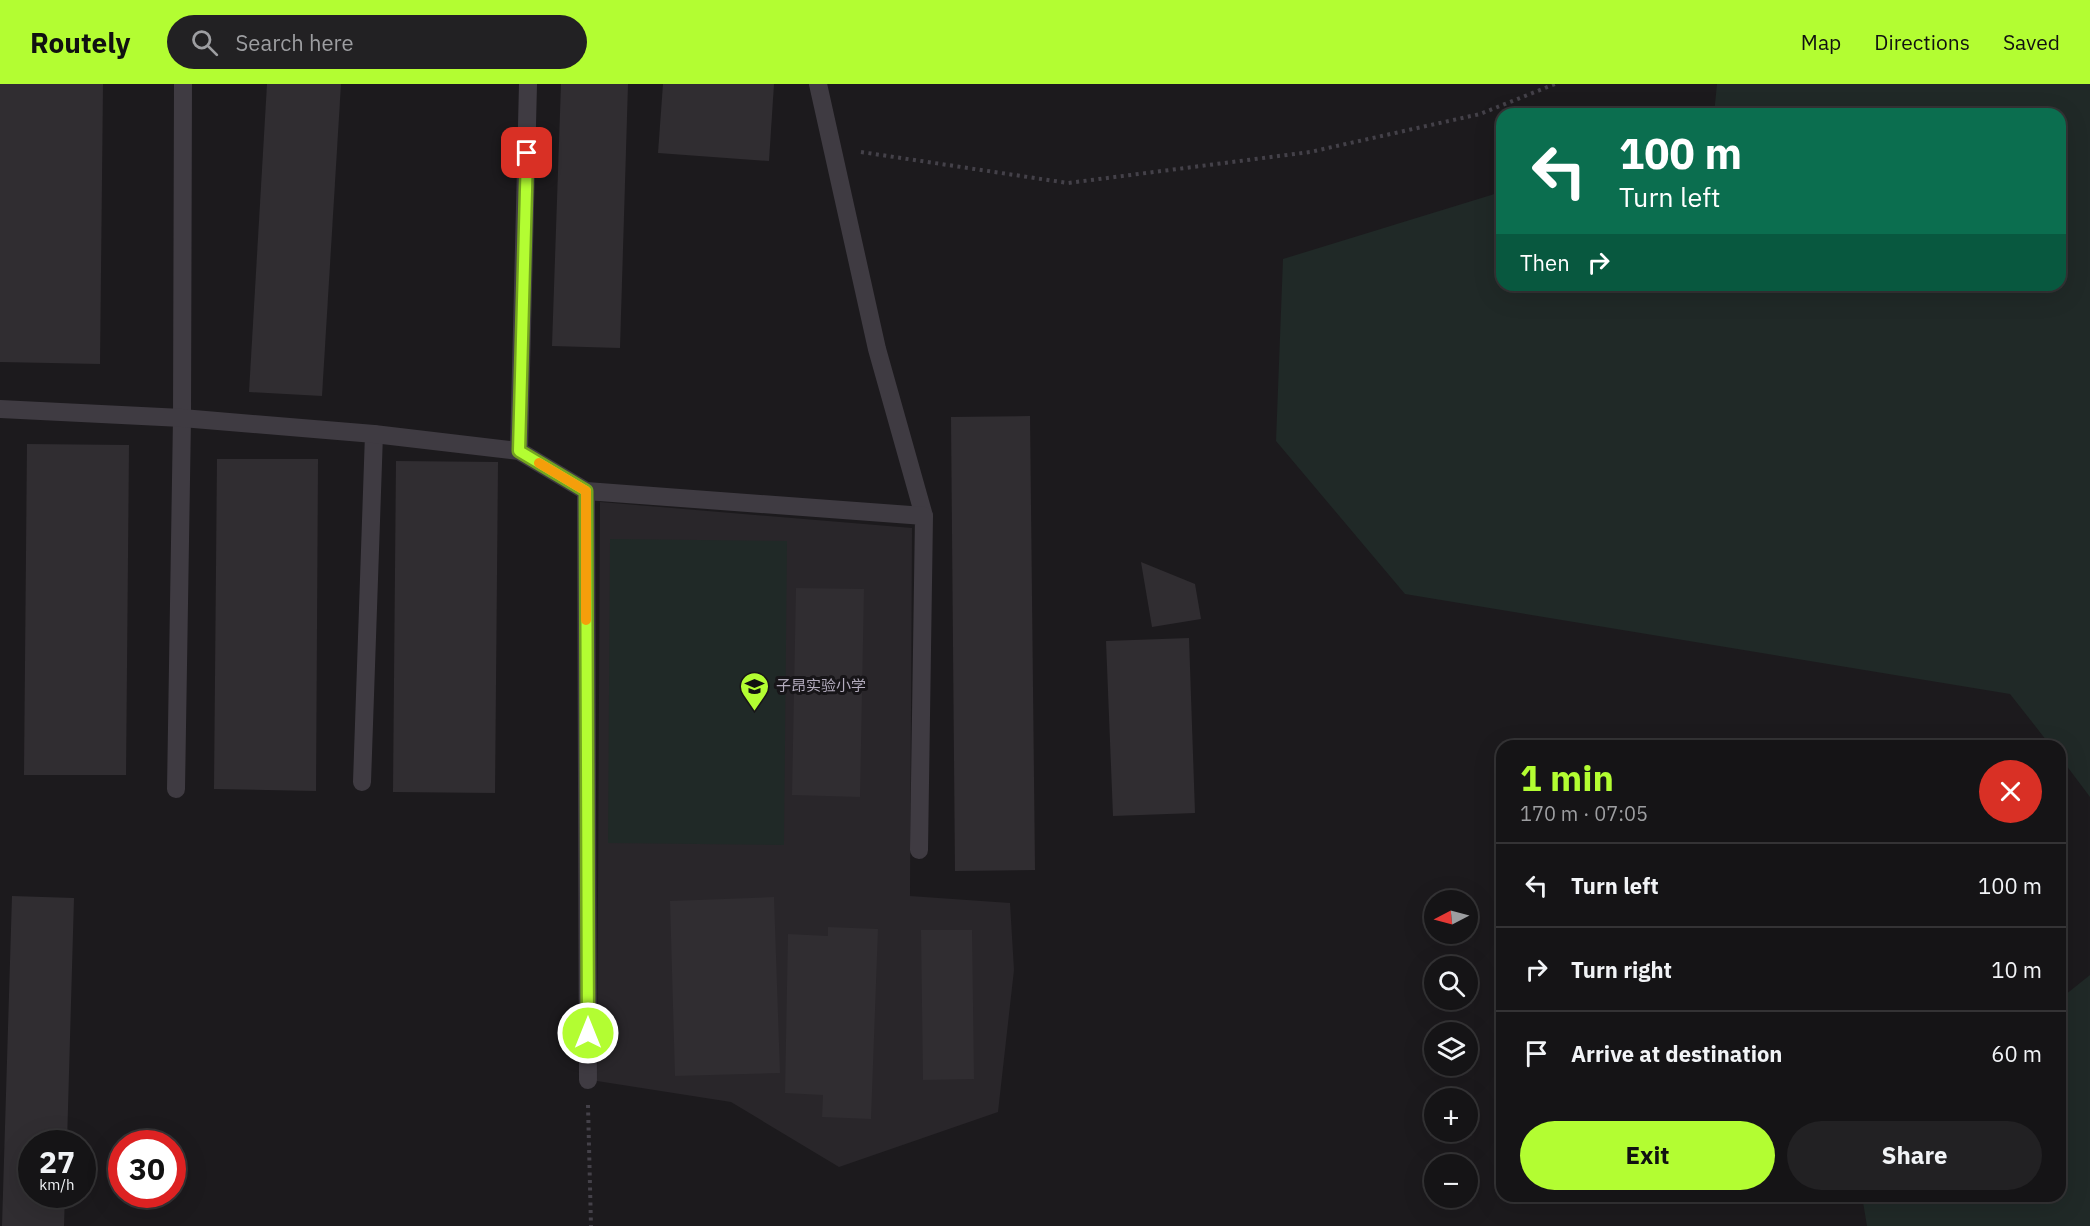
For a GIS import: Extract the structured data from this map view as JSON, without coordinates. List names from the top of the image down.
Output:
{
  "places": {
    "school or university": ["子昂实验小学"]
  },
  "north": "left",
  "page": {
    "header": "Routely",
    "search": "Search here",
    "nav": ["Map", "Directions", "Saved"],
    "turn": ["100 m", "Turn left"],
    "then": "Then",
    "heading": ["1 min", "170 m · 07:05"],
    "list": [
      {
        "name": "Turn left",
        "value": "100 m"
      },
      {
        "name": "Turn right",
        "value": "10 m"
      },
      {
        "name": "Arrive at destination",
        "value": "60 m"
      }
    ],
    "map_buttons": ["+", "−"],
    "buttons": ["Exit", "Share"],
    "speed": "27 km/h",
    "limit": "30"
  }
}
